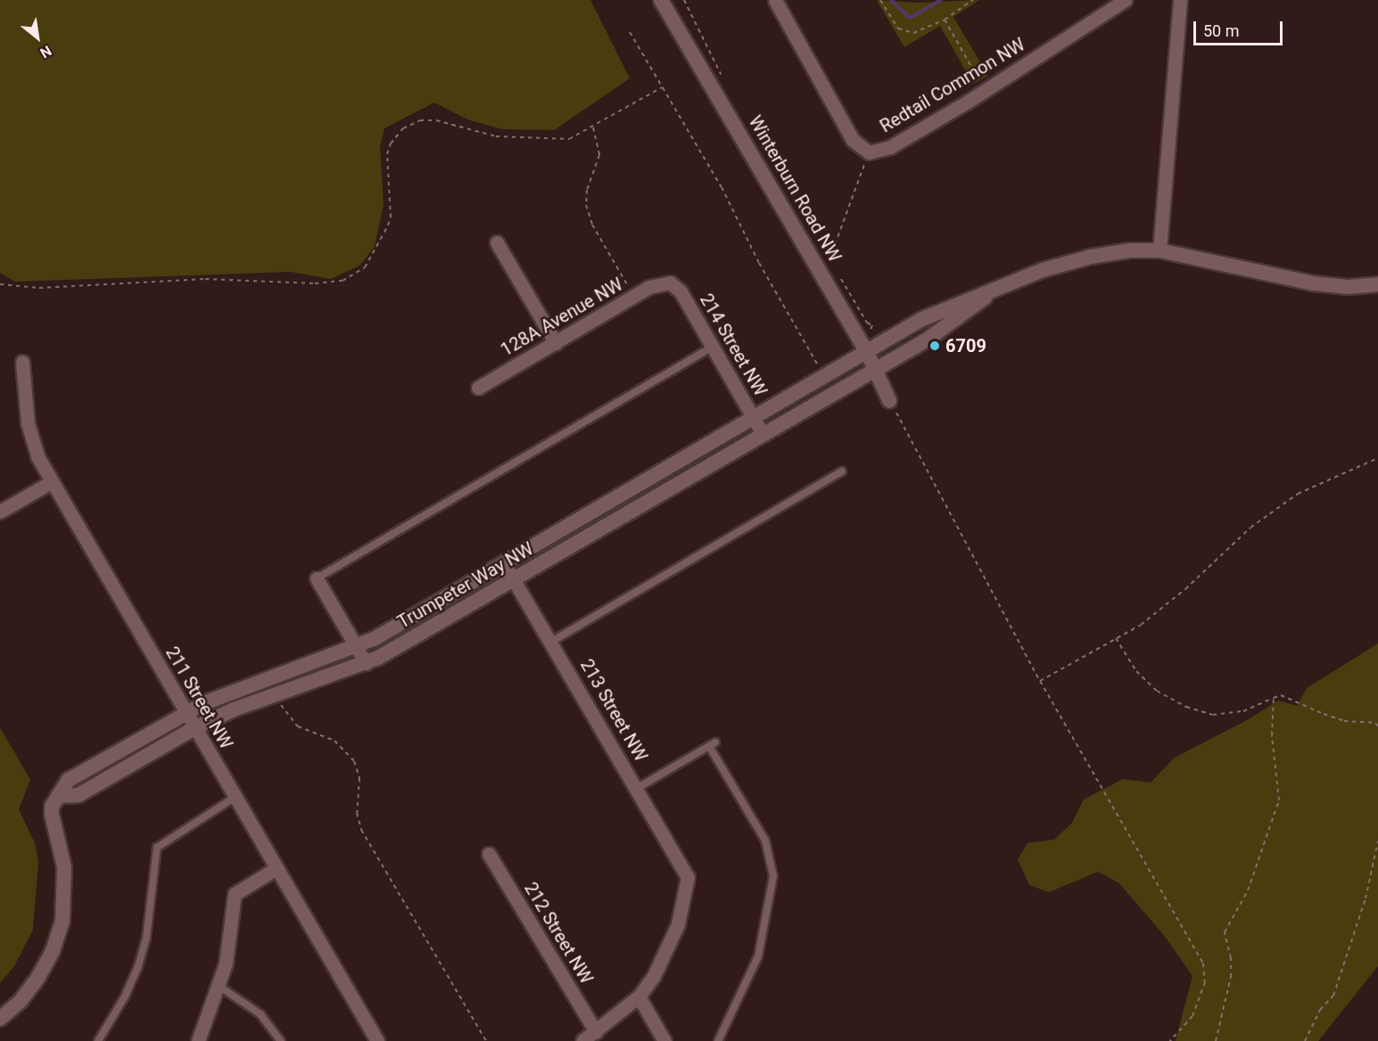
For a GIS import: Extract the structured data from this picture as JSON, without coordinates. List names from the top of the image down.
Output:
{
  "streets": {
    "street": [
      "Redtail Common NW",
      "Winterburn Road NW",
      "128A Avenue NW",
      "214 Street NW",
      "Trumpeter Way NW",
      "211 Street NW",
      "213 Street NW",
      "212 Street NW"
    ]
  },
  "crossings": [
    ["Winterburn Road NW", "Trumpeter Way NW"],
    ["128A Avenue NW", "214 Street NW"],
    ["214 Street NW", "Trumpeter Way NW"],
    ["Trumpeter Way NW", "211 Street NW"],
    ["Trumpeter Way NW", "213 Street NW"]
  ],
  "places": ["6709"],
  "scale_bar": "50 m",
  "north": "bottom right"
}
